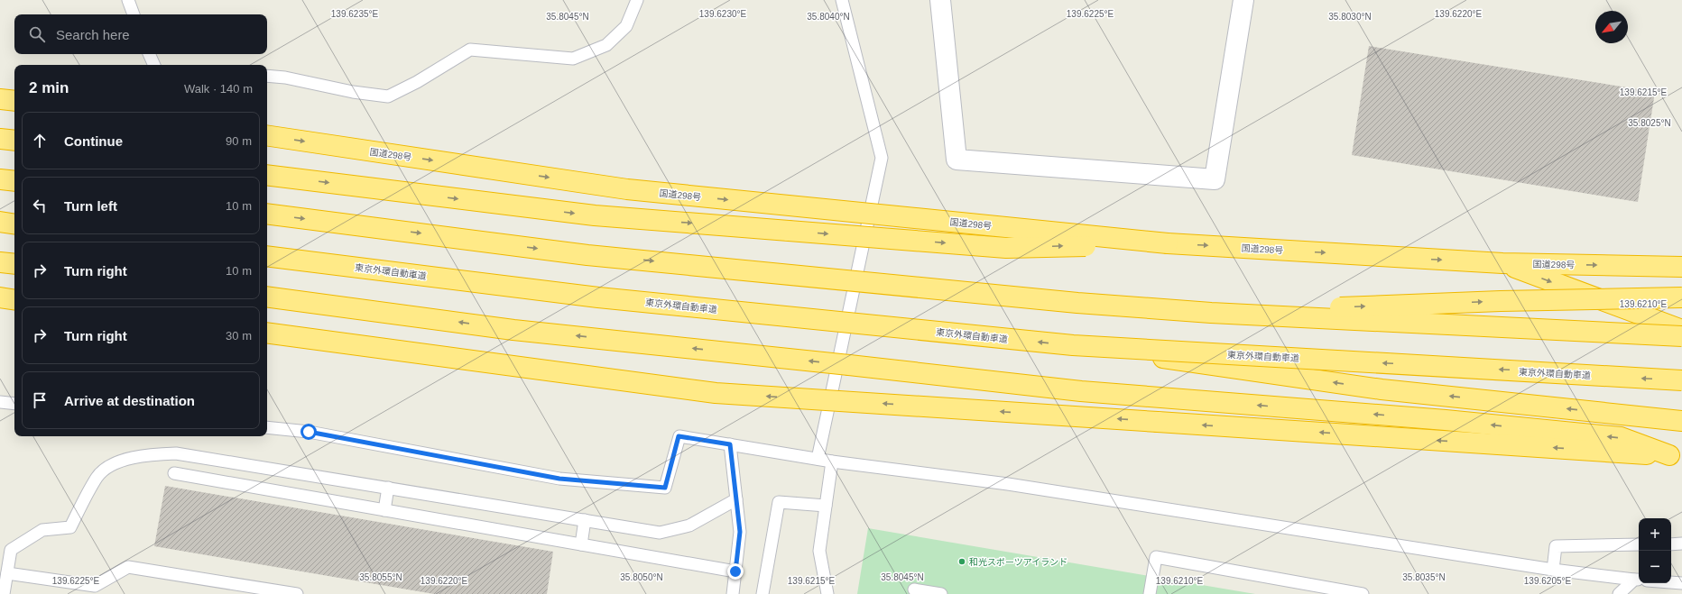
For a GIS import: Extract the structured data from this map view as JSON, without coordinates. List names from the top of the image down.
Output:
{
  "streets": {
    "highway": ["国道298号", "東京外環自動車道"]
  },
  "places": ["和光スポーツアイランド"],
  "north": "bottom left",
  "page": {
    "search": "Search here",
    "heading": ["2 min", "Walk · 140 m"],
    "list": [
      ["Continue", "90 m"],
      ["Turn left", "10 m"],
      ["Turn right", "10 m"],
      ["Turn right", "30 m"],
      "Arrive at destination"
    ],
    "map_buttons": ["+", "−"]
  },
  "coordinates": [
    "139.6235°E",
    "139.6230°E",
    "139.6225°E",
    "139.6220°E",
    "35.8045°N",
    "35.8030°N",
    "35.8040°N",
    "139.6215°E",
    "35.8025°N",
    "139.6210°E",
    "35.8055°N",
    "35.8050°N",
    "35.8035°N",
    "139.6205°E"
  ]
}
